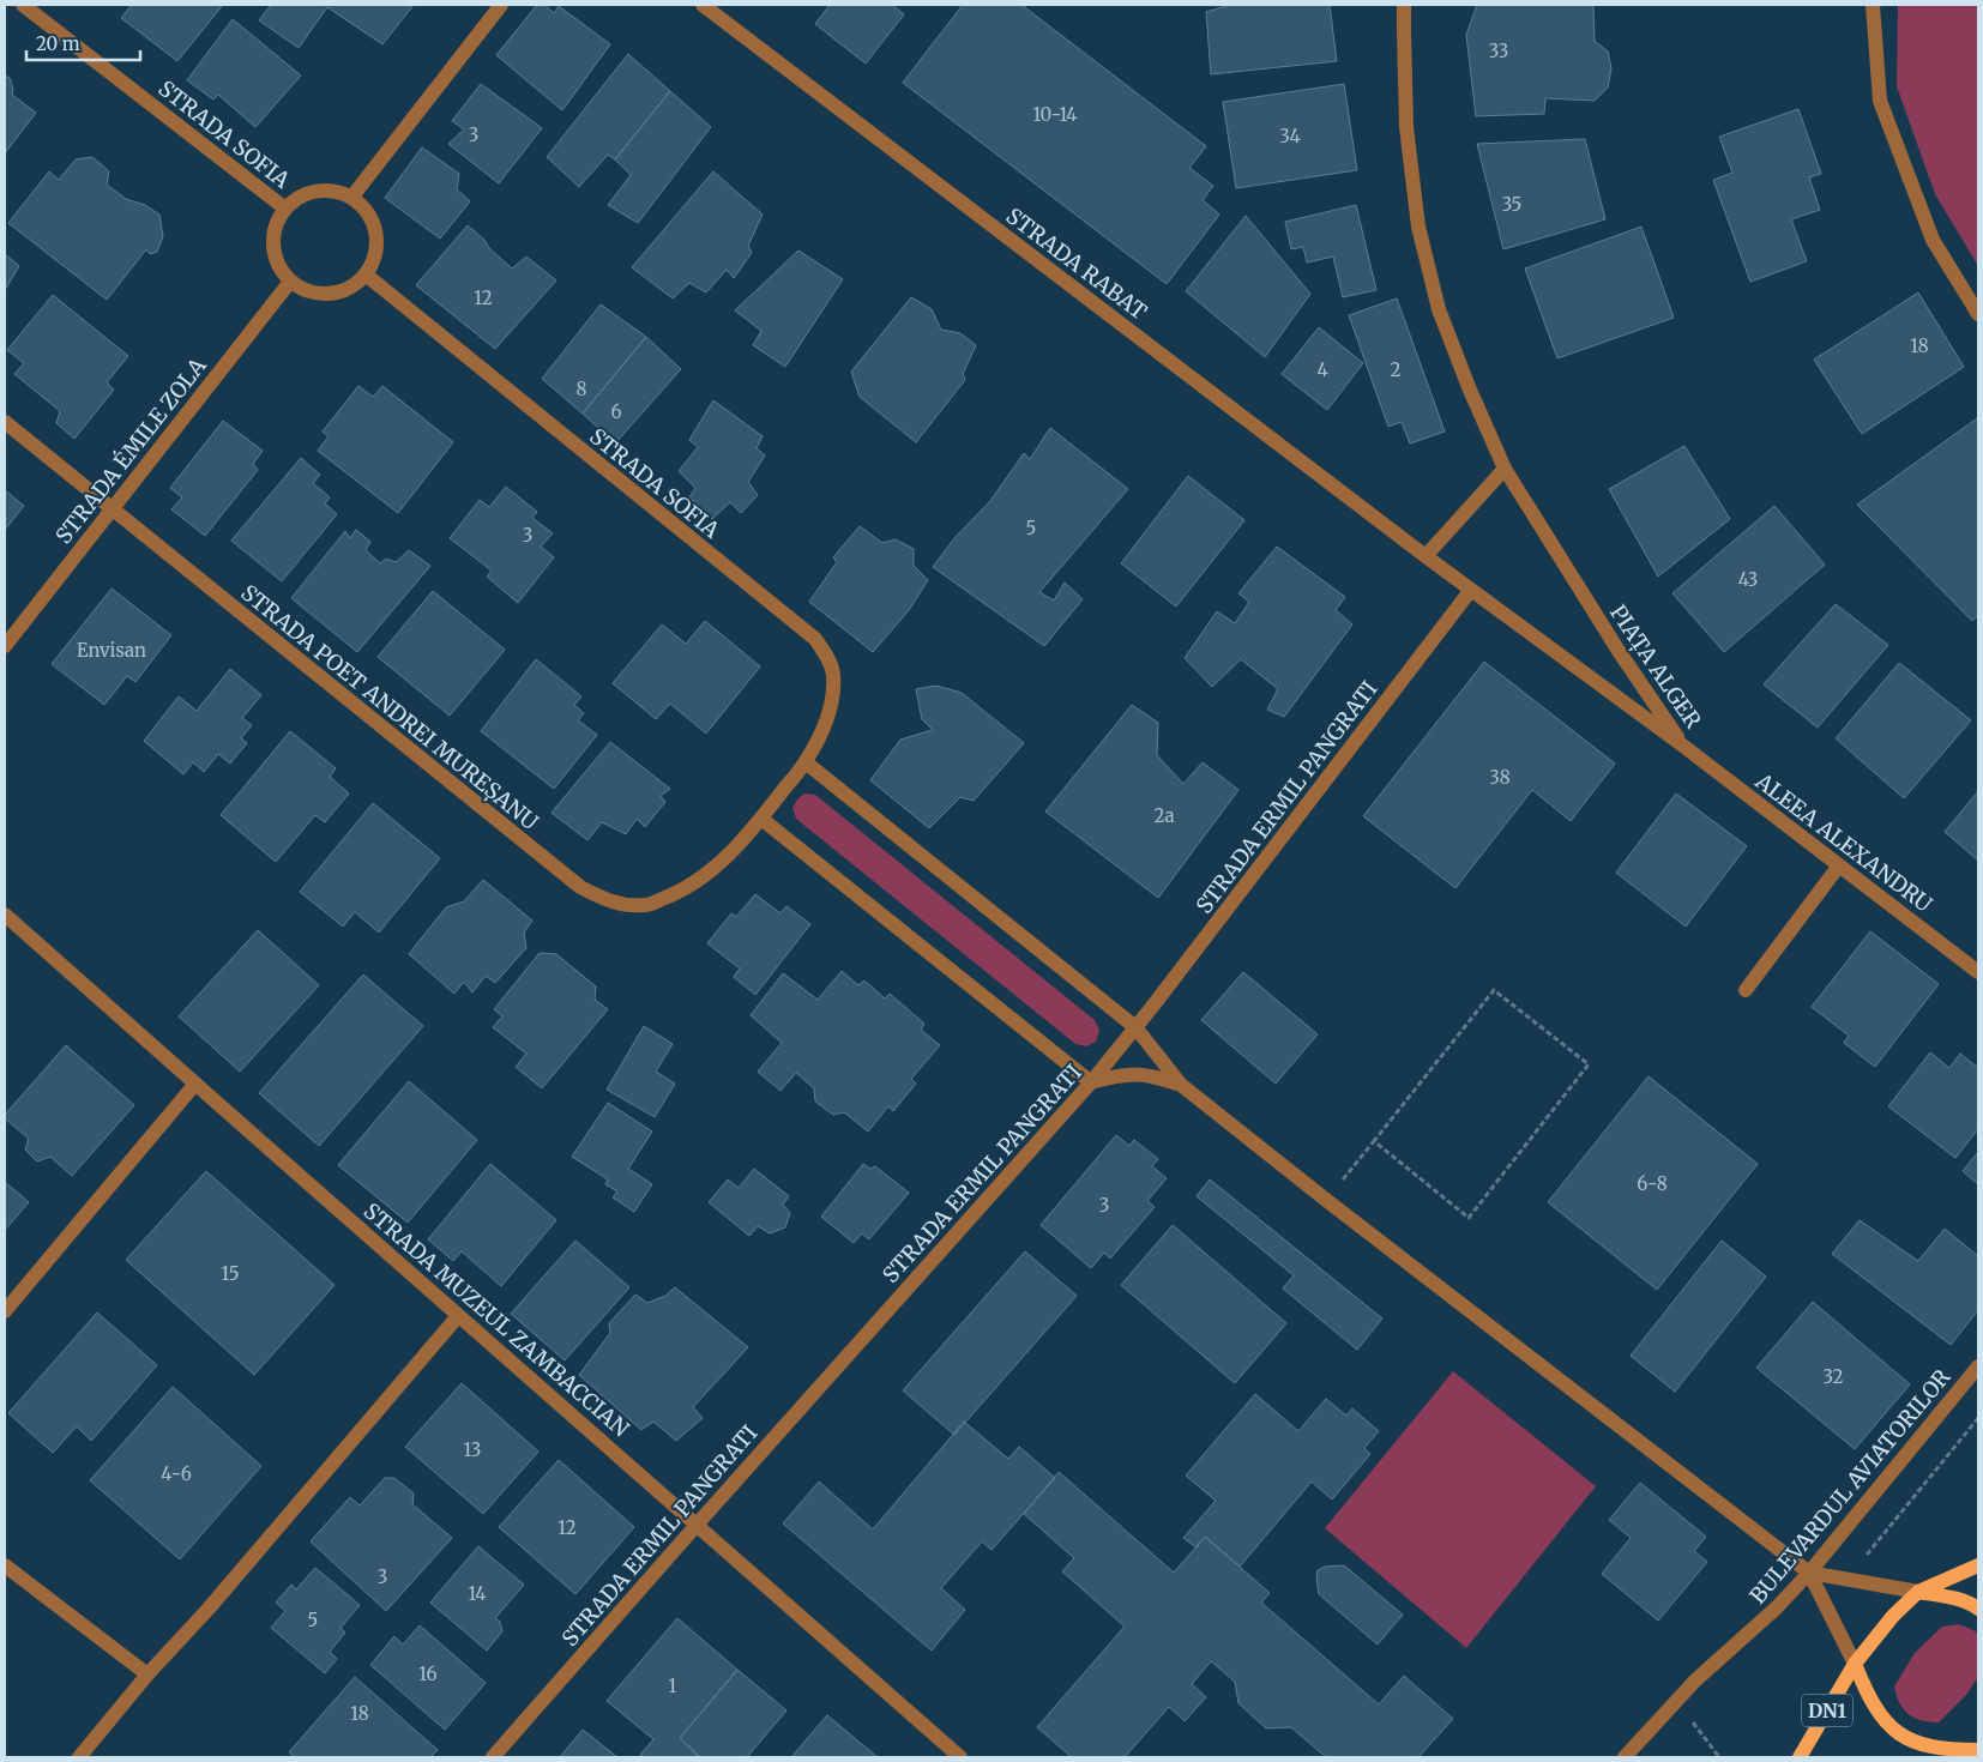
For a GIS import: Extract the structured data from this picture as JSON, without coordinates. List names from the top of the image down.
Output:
{
  "streets": {
    "main road": ["DN1"],
    "street": [
      "STRADA SOFIA",
      "STRADA RABAT",
      "STRADA ÉMILE ZOLA",
      "PIAȚA ALGER",
      "STRADA POET ANDREI MUREȘANU",
      "STRADA ERMIL PANGRATI",
      "ALEEA ALEXANDRU",
      "STRADA MUZEUL ZAMBACCIAN",
      "BULEVARDUL AVIATORILOR"
    ]
  },
  "crossings": [
    ["STRADA SOFIA", "STRADA ÉMILE ZOLA"],
    ["STRADA SOFIA", "STRADA POET ANDREI MUREȘANU"],
    ["STRADA RABAT", "PIAȚA ALGER"],
    ["STRADA ÉMILE ZOLA", "STRADA POET ANDREI MUREȘANU"],
    ["PIAȚA ALGER", "STRADA ERMIL PANGRATI"],
    ["PIAȚA ALGER", "ALEEA ALEXANDRU"],
    ["STRADA ERMIL PANGRATI", "STRADA MUZEUL ZAMBACCIAN"]
  ],
  "house_numbers": [
    "33",
    "10-14",
    "3",
    "34",
    "35",
    "12",
    "18",
    "4",
    "2",
    "8",
    "6",
    "5",
    "3",
    "43",
    "Envisan",
    "38",
    "2a",
    "6-8",
    "3",
    "15",
    "32",
    "13",
    "4-6",
    "12",
    "3",
    "14",
    "5",
    "16",
    "1",
    "18"
  ],
  "scale_bar": "20 m"
}
